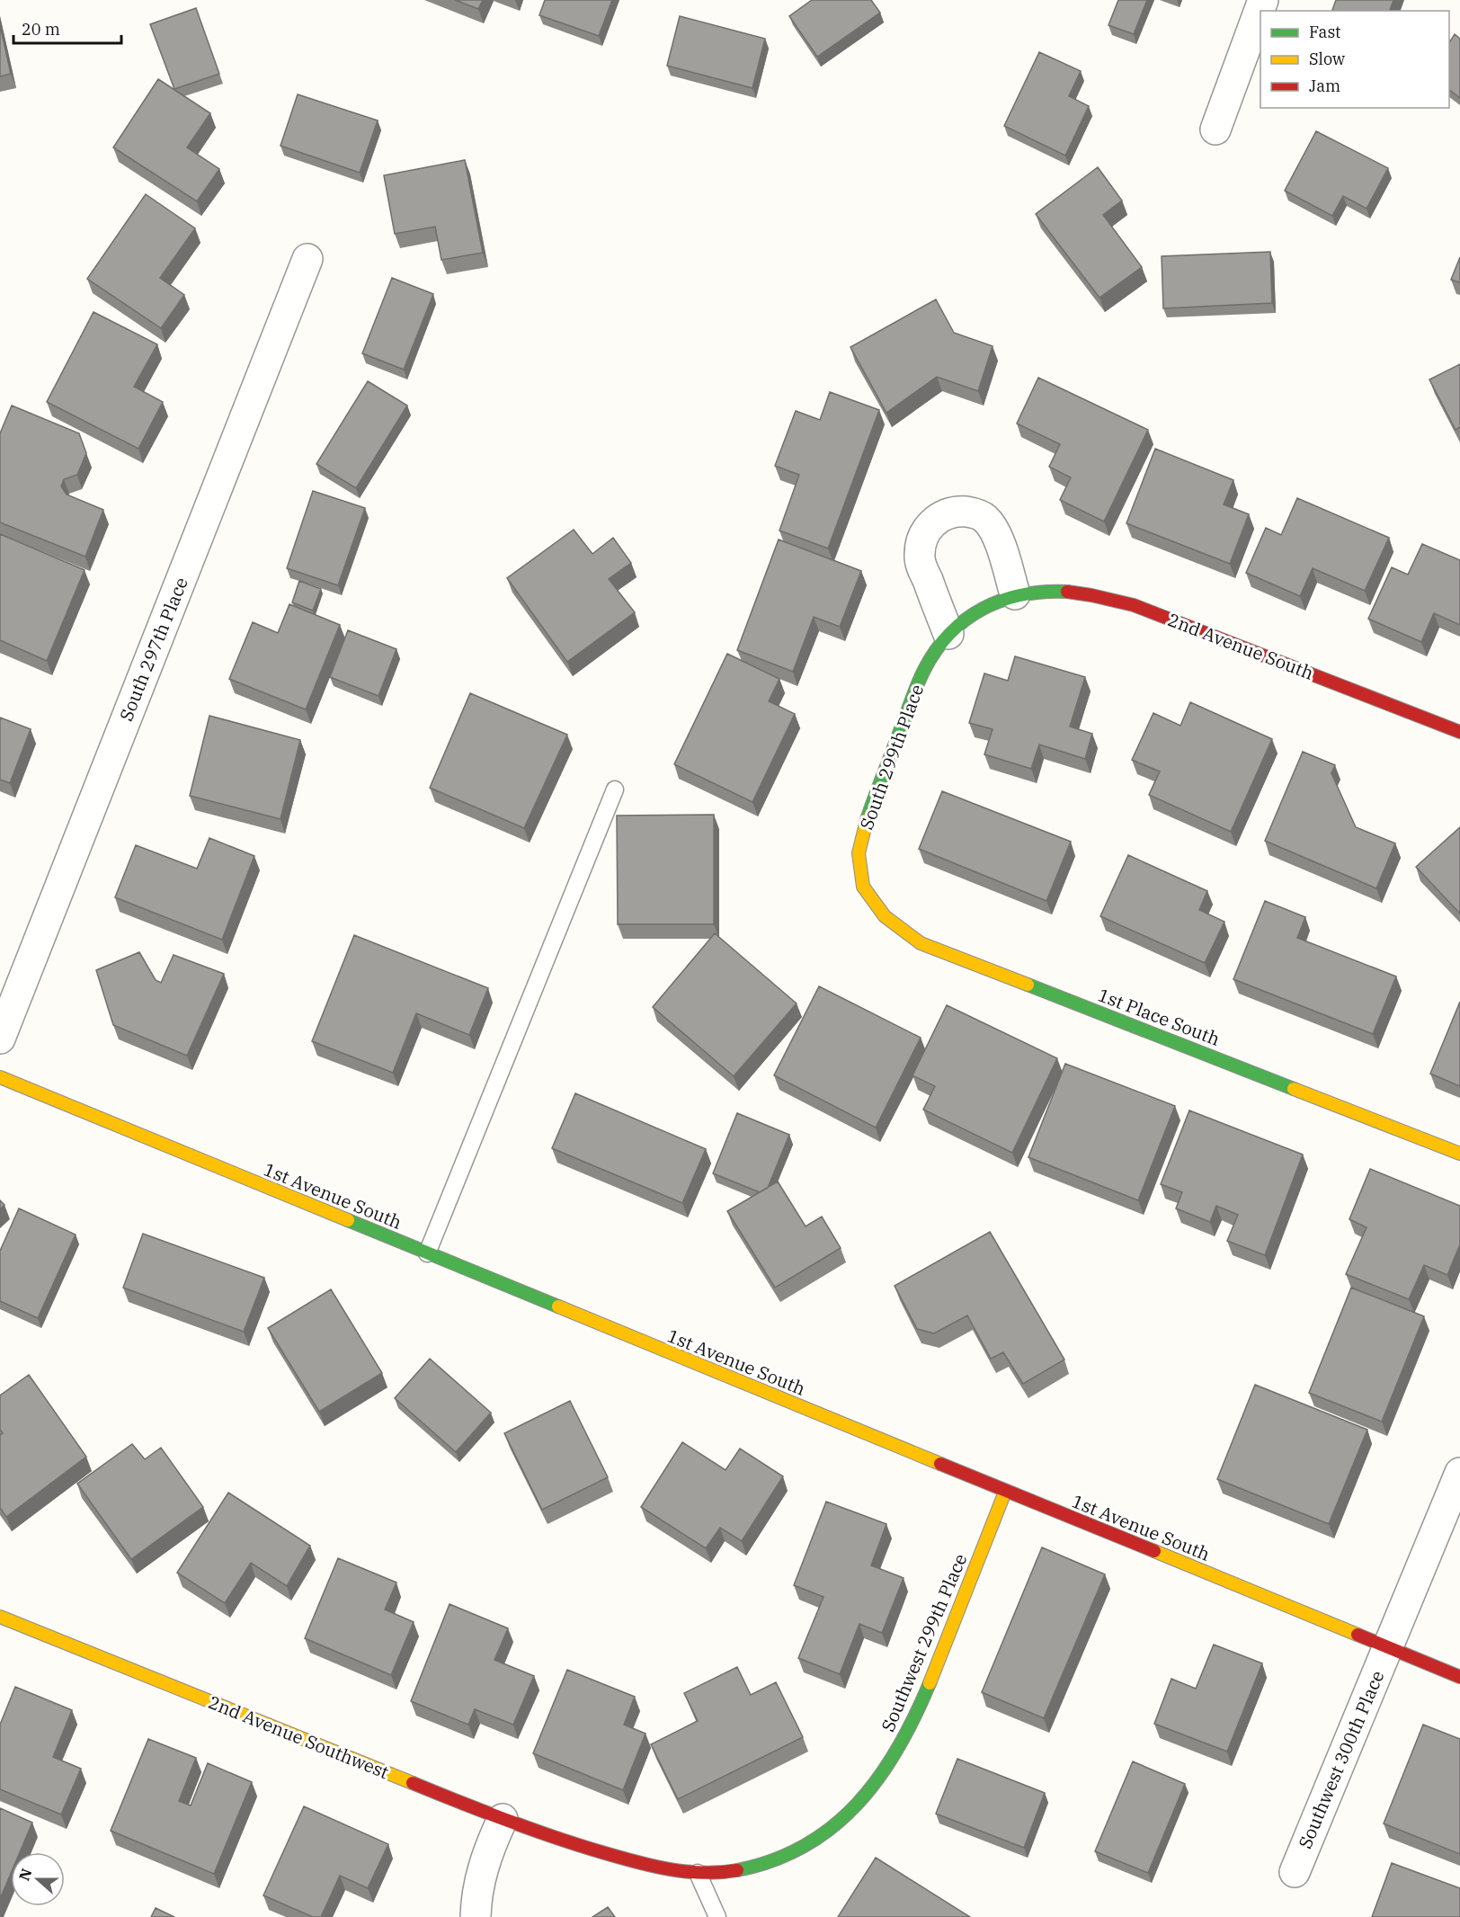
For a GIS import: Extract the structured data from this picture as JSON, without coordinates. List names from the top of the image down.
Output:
{
  "streets": {
    "street": [
      "2nd Avenue South",
      "South 297th Place",
      "South 299th Place",
      "1st Place South",
      "1st Avenue South",
      "Southwest 299th Place",
      "2nd Avenue Southwest",
      "Southwest 300th Place"
    ]
  },
  "crossings": [
    ["2nd Avenue South", "South 299th Place"],
    ["South 299th Place", "1st Place South"],
    ["1st Avenue South", "Southwest 299th Place"],
    ["1st Avenue South", "Southwest 300th Place"],
    ["Southwest 299th Place", "2nd Avenue Southwest"]
  ],
  "legend": ["Fast", "Slow", "Jam"],
  "scale_bar": "20 m",
  "north": "left"
}
